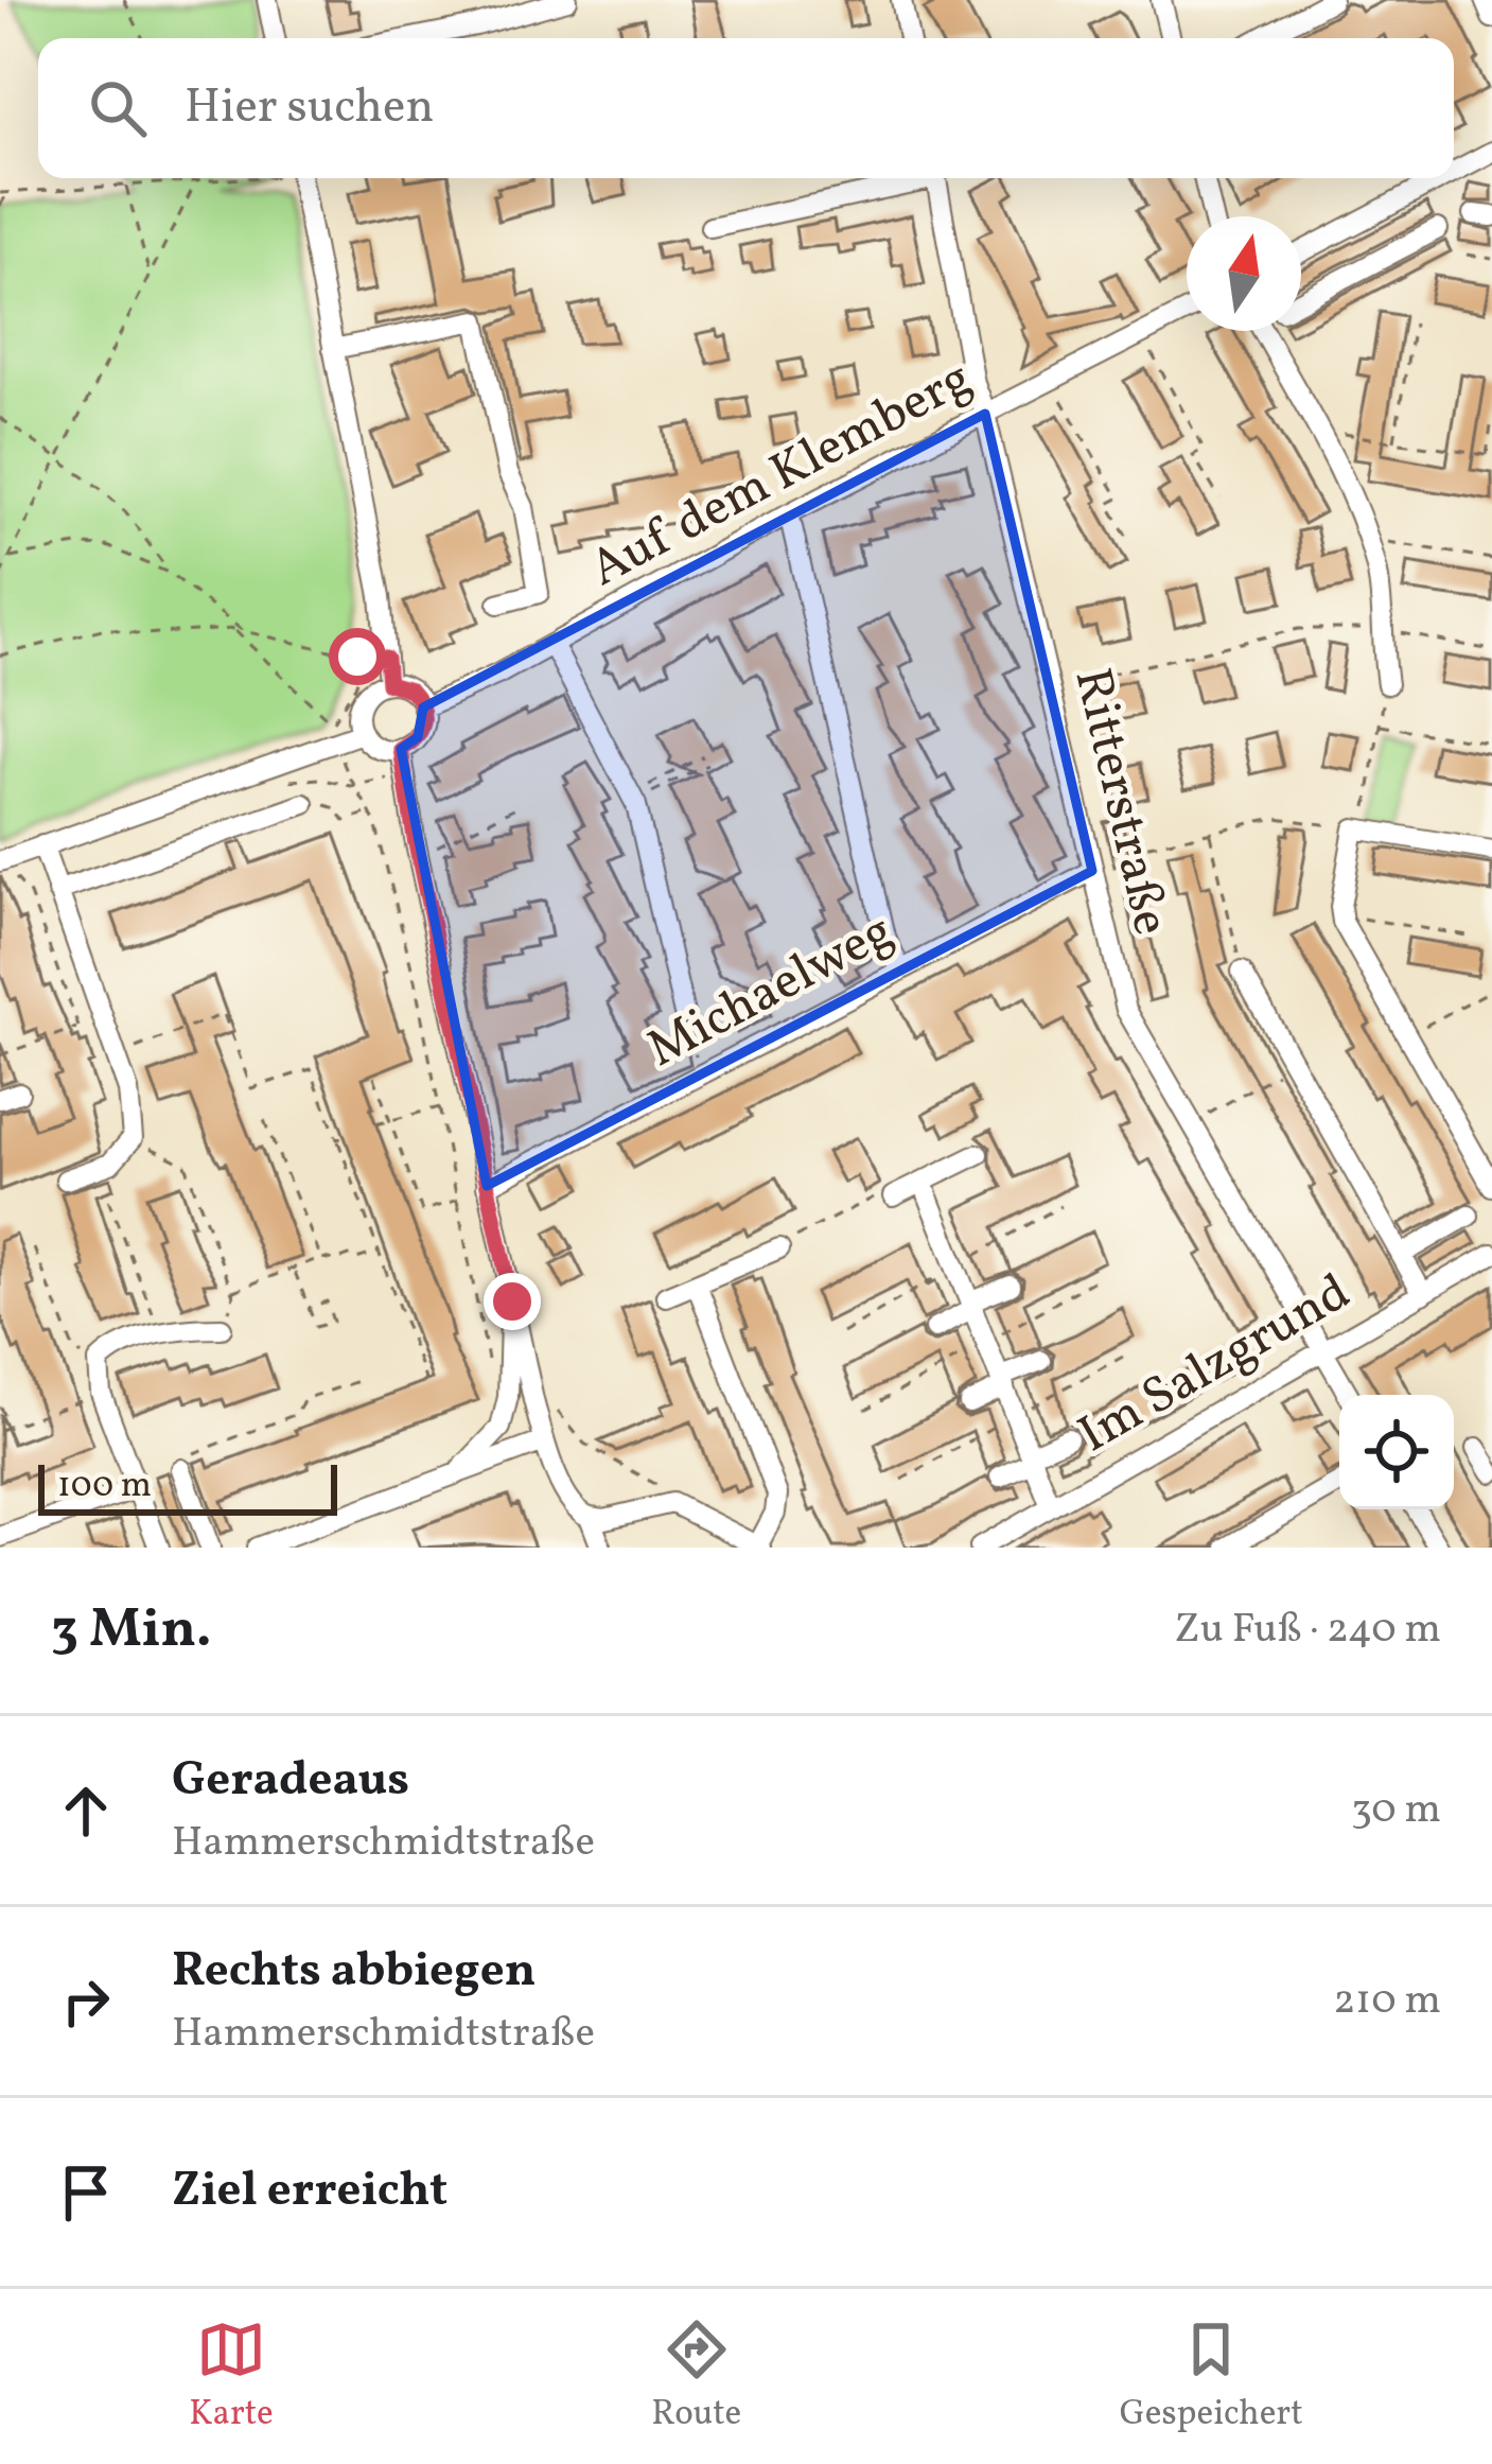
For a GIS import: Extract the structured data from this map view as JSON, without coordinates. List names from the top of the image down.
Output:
{
  "streets": {
    "street": [
      "Auf dem Klemberg",
      "Ritterstraße",
      "Michaelweg",
      "Im Salzgrund"
    ]
  },
  "crossings": [
    ["Auf dem Klemberg", "Ritterstraße"],
    ["Ritterstraße", "Michaelweg"],
    ["Ritterstraße", "Im Salzgrund"]
  ],
  "scale_bar": "100 m",
  "north": "top",
  "page": {
    "search": "Hier suchen",
    "scale": "100 m",
    "heading": ["3 Min.", "Zu Fuß · 240 m"],
    "list": [
      ["Geradeaus", "Hammerschmidtstraße", "30 m"],
      ["Rechts abbiegen", "Hammerschmidtstraße", "210 m"],
      "Ziel erreicht"
    ],
    "nav": ["Karte", "Route", "Gespeichert"]
  }
}
